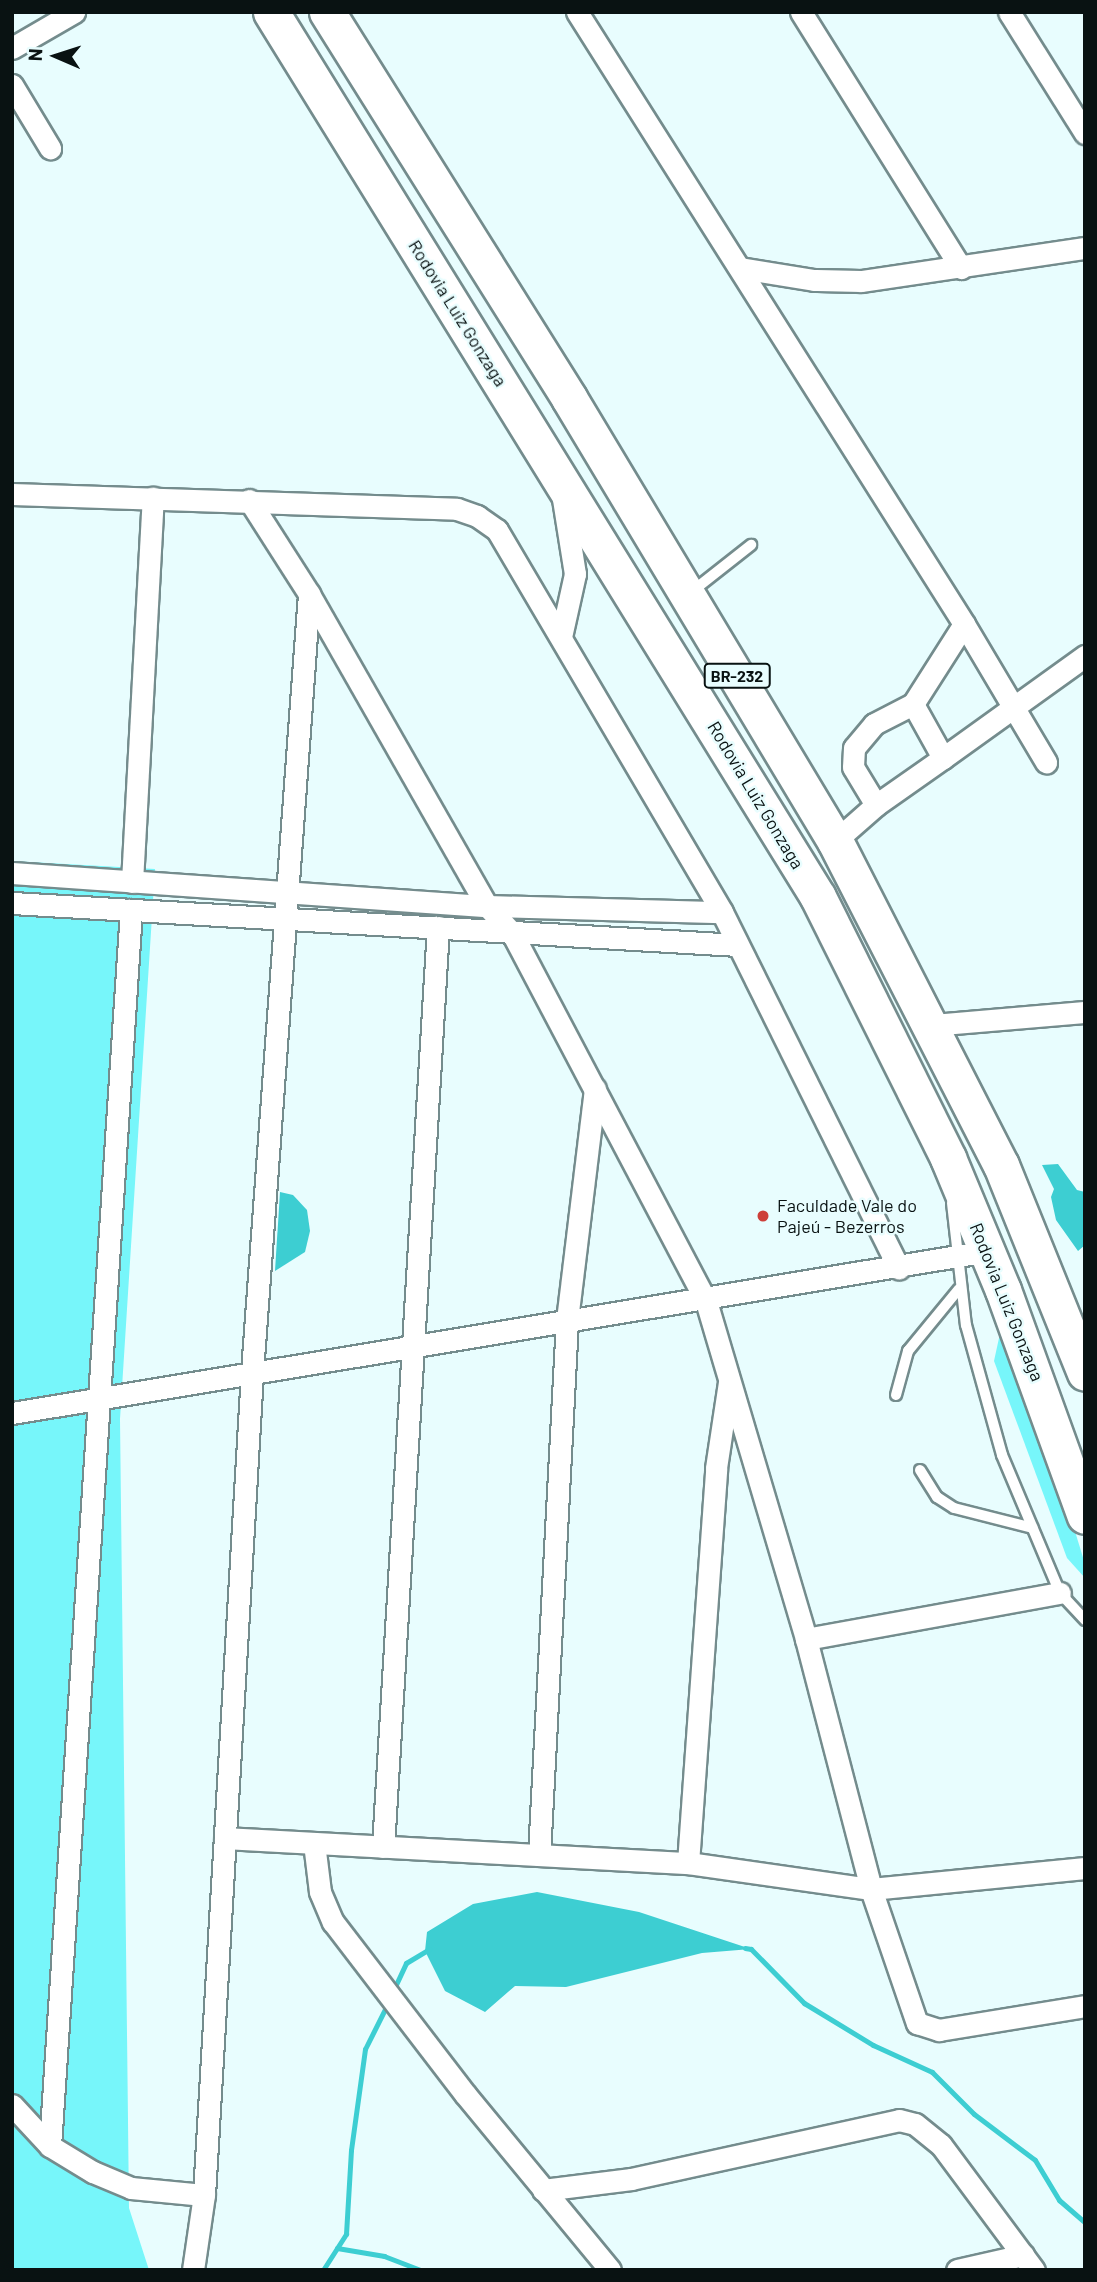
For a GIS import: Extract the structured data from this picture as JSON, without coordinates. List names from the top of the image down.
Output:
{
  "streets": {
    "highway": ["Rodovia Luiz Gonzaga", "BR-232"]
  },
  "places": ["Faculdade Vale do Pajeú - Bezerros"],
  "north": "left"
}
